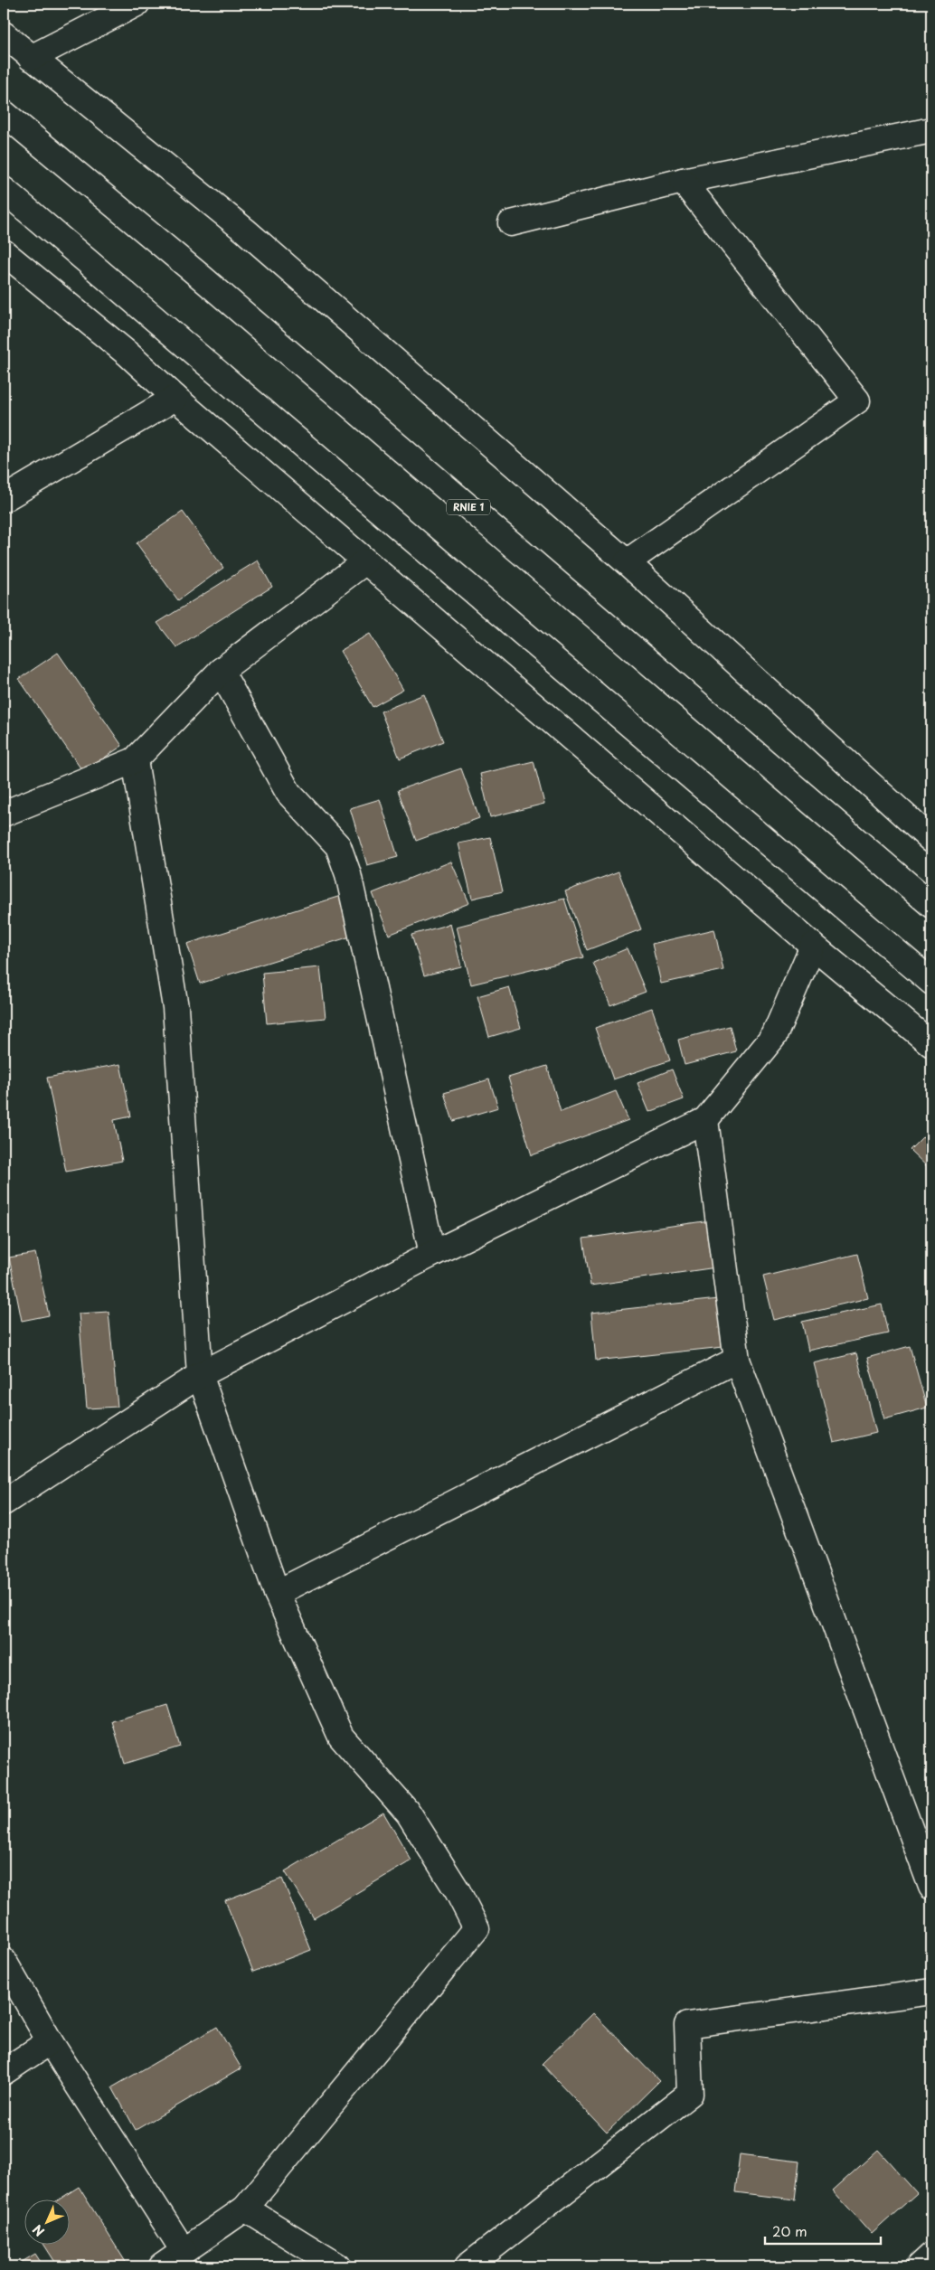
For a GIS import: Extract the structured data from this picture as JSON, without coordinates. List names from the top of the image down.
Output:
{
  "streets": {
    "main road": ["RNIE 1"]
  },
  "scale_bar": "20 m",
  "north": "bottom left"
}
